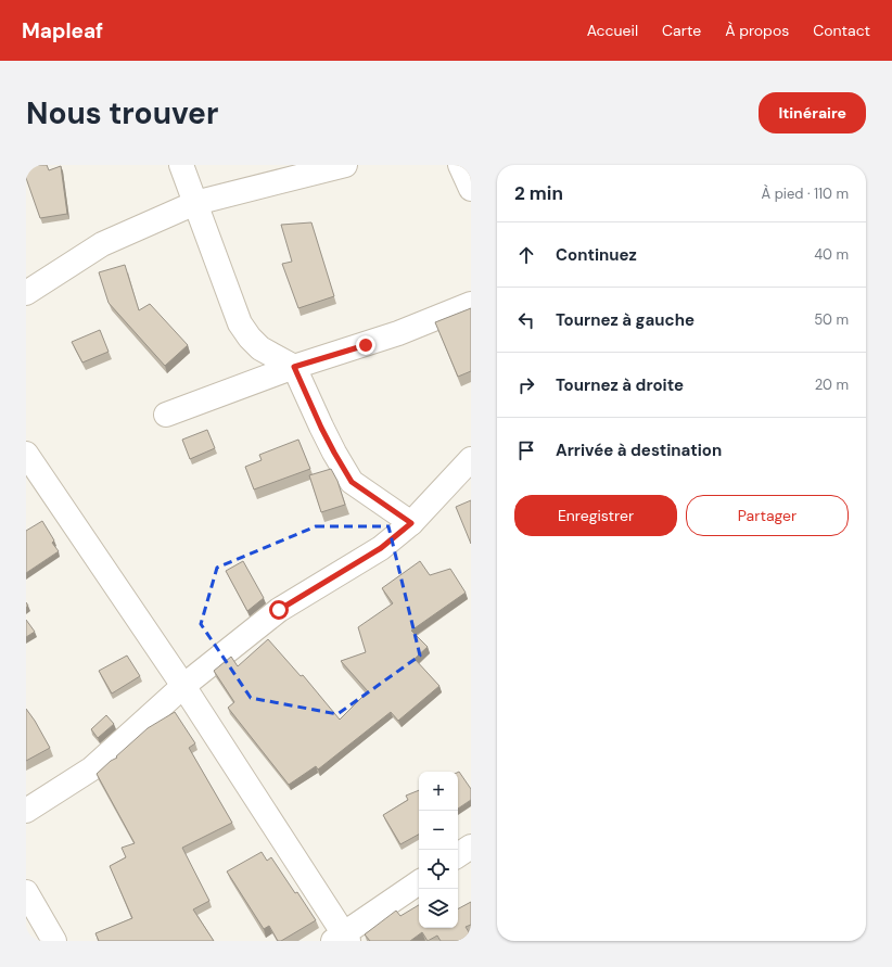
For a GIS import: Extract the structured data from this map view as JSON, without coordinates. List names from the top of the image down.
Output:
{
  "page": {
    "header": "Mapleaf",
    "nav": [
      "Accueil",
      "Carte",
      "À propos",
      "Contact"
    ],
    "buttons": [
      "Itinéraire",
      ["Enregistrer", "Partager"]
    ],
    "title": "Nous trouver",
    "heading": ["2 min", "À pied · 110 m"],
    "list": [
      ["Continuez", "40 m"],
      ["Tournez à gauche", "50 m"],
      ["Tournez à droite", "20 m"],
      "Arrivée à destination"
    ],
    "map_buttons": ["+", "−"]
  }
}
